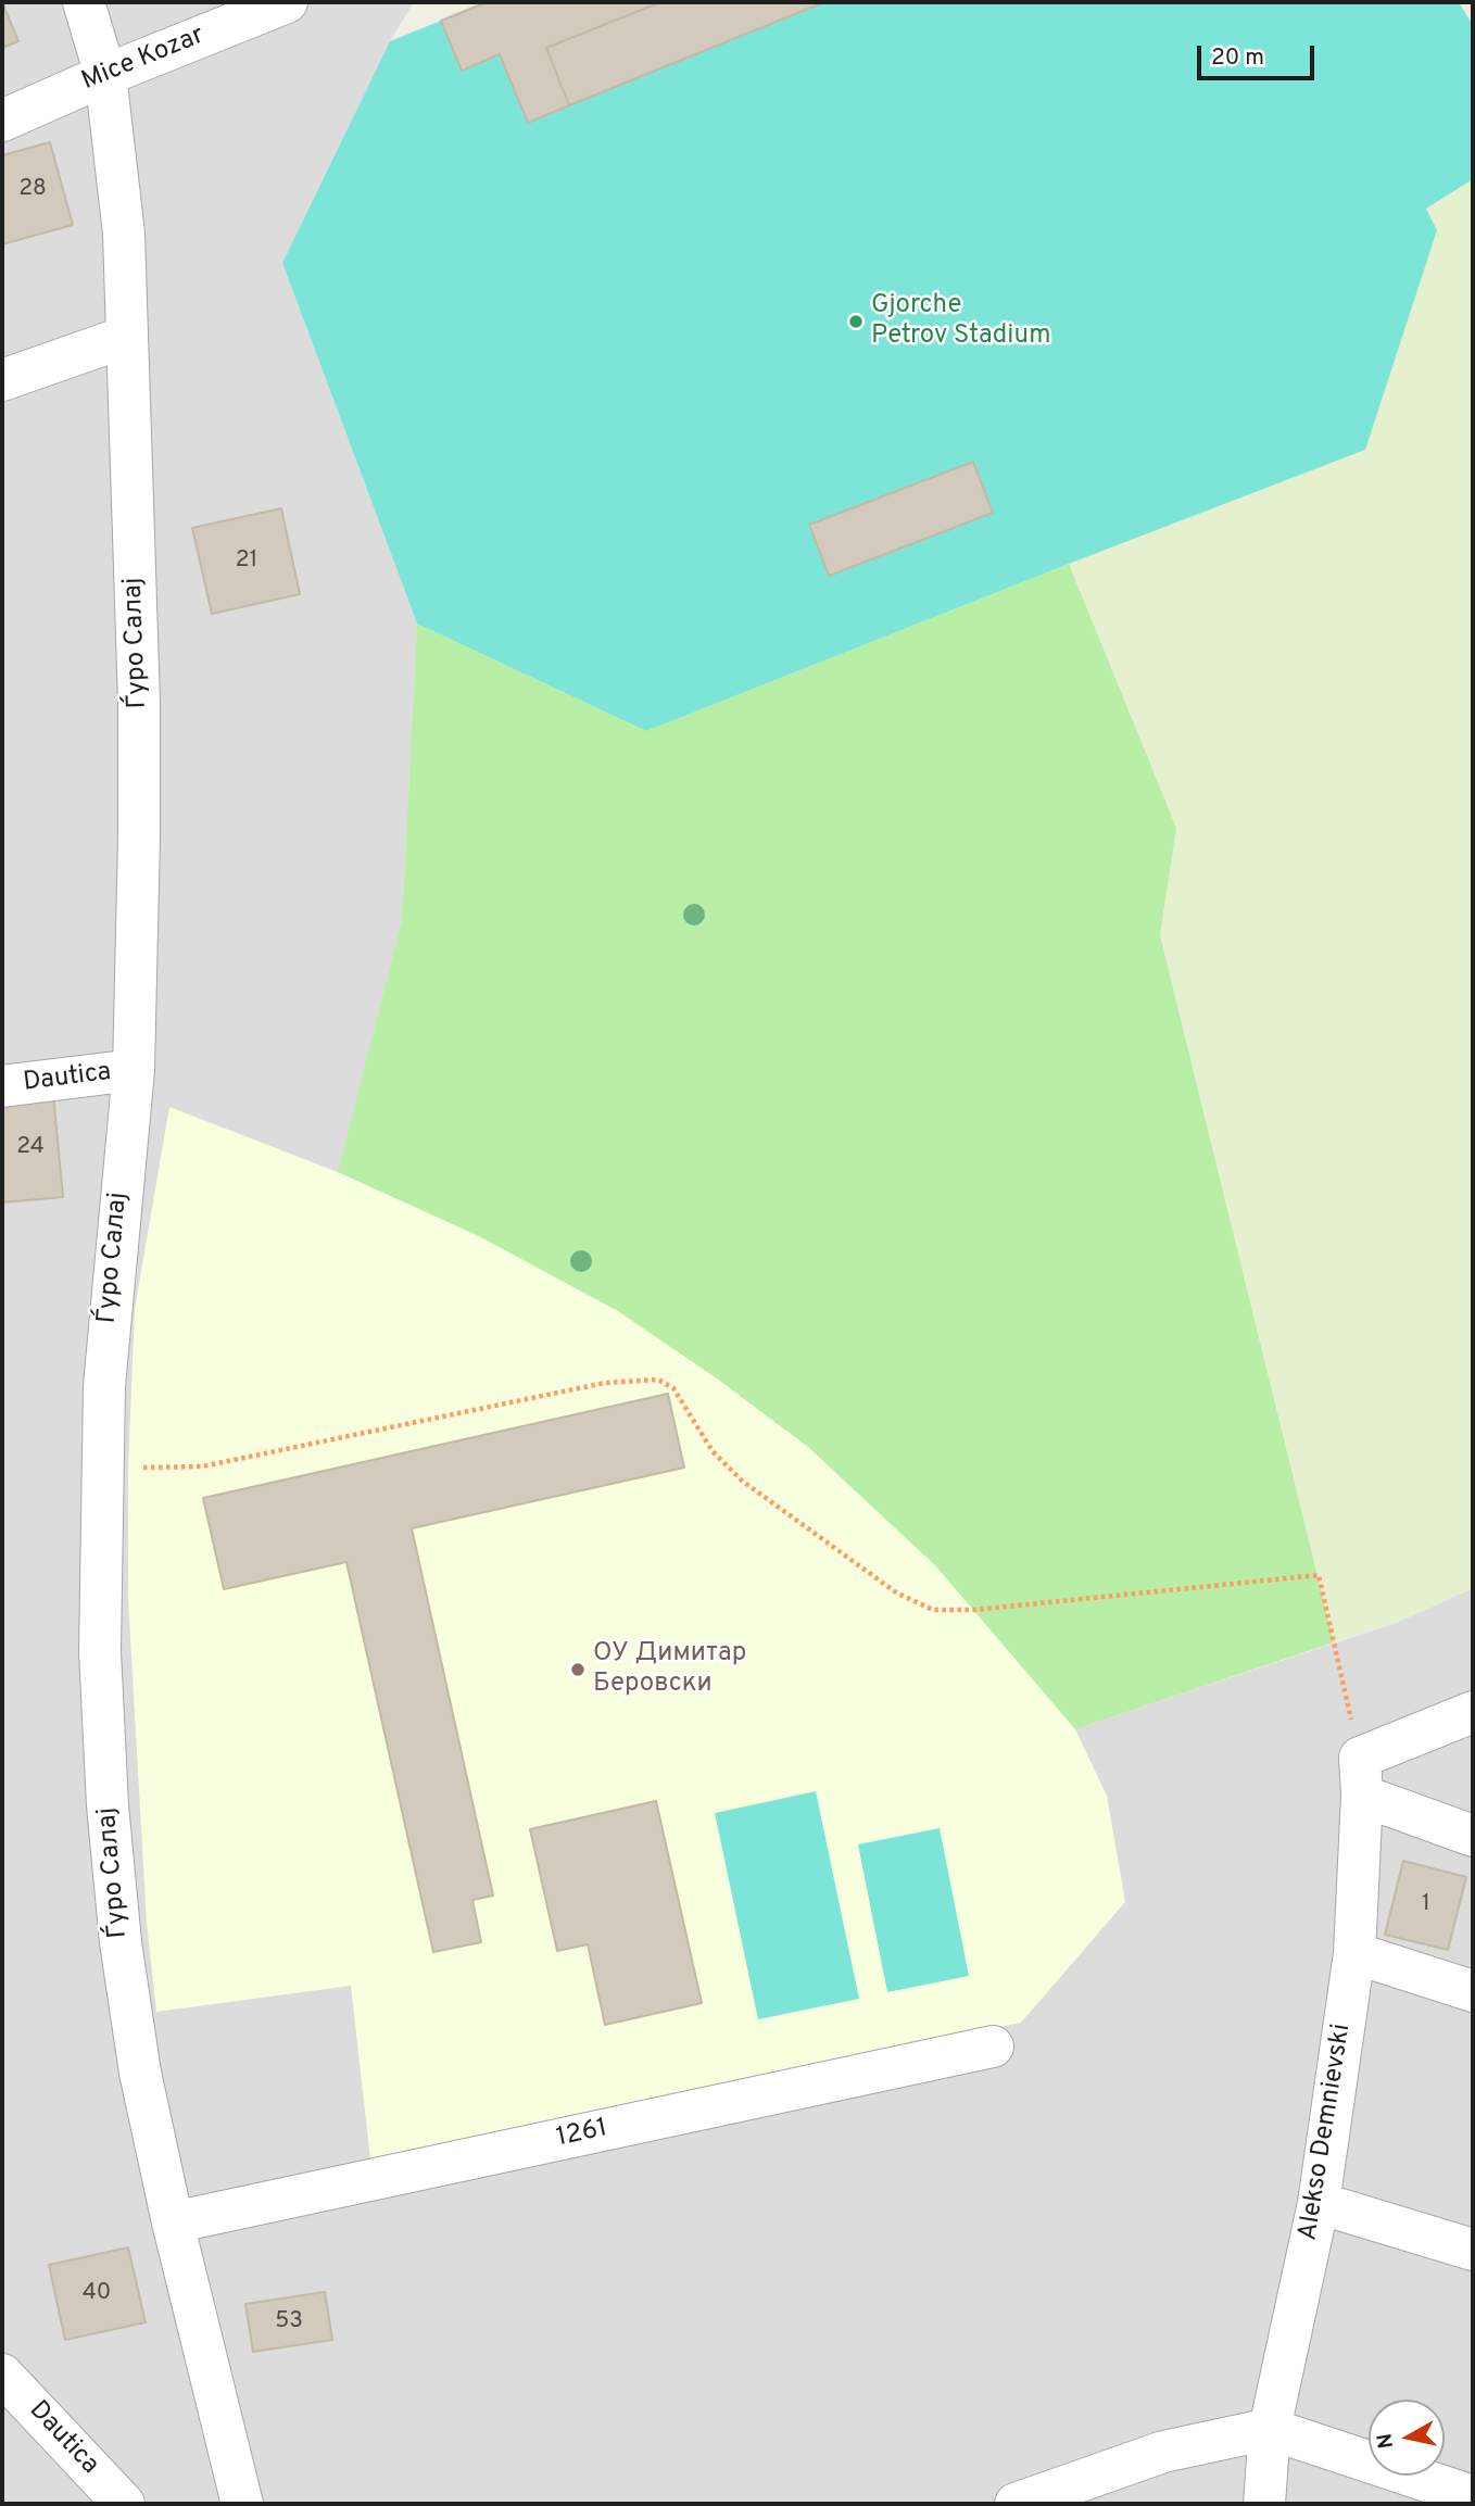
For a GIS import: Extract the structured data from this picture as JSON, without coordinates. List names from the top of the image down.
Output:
{
  "streets": {
    "street": [
      "Mice Kozar",
      "Ѓуро Салај",
      "Dautica",
      "Alekso Demnievski",
      "1261"
    ]
  },
  "crossings": [
    ["Mice Kozar", "Ѓуро Салај"],
    ["Ѓуро Салај", "Dautica"],
    ["Ѓуро Салај", "1261"]
  ],
  "places": ["Gjorche Petrov Stadium", "ОУ Димитар Беровски"],
  "house_numbers": [
    "28",
    "21",
    "24",
    "1",
    "40",
    "53"
  ],
  "scale_bar": "20 m",
  "north": "left"
}
